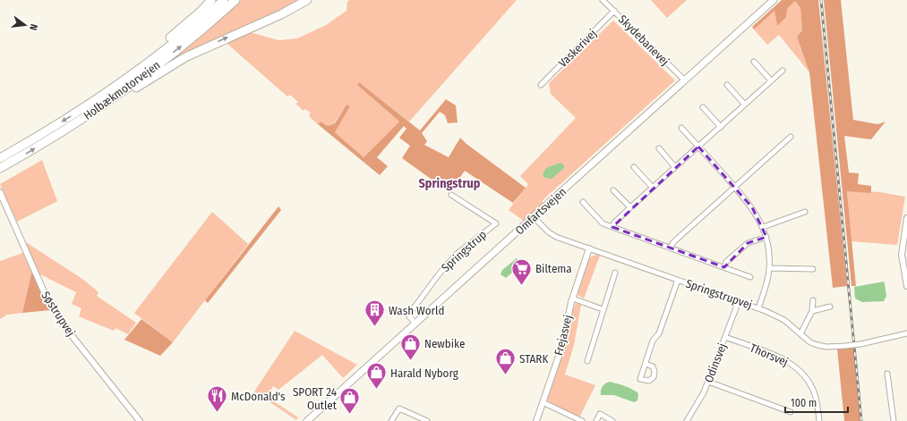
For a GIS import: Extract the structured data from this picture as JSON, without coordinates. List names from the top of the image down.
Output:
{
  "streets": {
    "highway": ["Holbækmotorvejen"],
    "main road": ["Omfartsvejen"],
    "street": [
      "Skydebanevej",
      "Vaskerivej",
      "Springstrup",
      "Springstrupvej",
      "Søstrupvej",
      "Frejasvej",
      "Thorsvej",
      "Odinsvej"
    ]
  },
  "crossings": [
    ["Skydebanevej", "Vaskerivej"],
    ["Skydebanevej", "Omfartsvejen"],
    ["Omfartsvejen", "Springstrup"],
    ["Omfartsvejen", "Springstrupvej"],
    ["Springstrupvej", "Frejasvej"],
    ["Springstrupvej", "Odinsvej"],
    ["Thorsvej", "Odinsvej"]
  ],
  "districts": ["Springstrup"],
  "places": {
    "supermarket": ["Biltema"],
    "building": ["Wash World"],
    "shop": [
      "Newbike",
      "STARK",
      "Harald Nyborg",
      "SPORT 24 Outlet"
    ],
    "restaurant": ["McDonald's"]
  },
  "scale_bar": "100 m",
  "north": "right"
}
